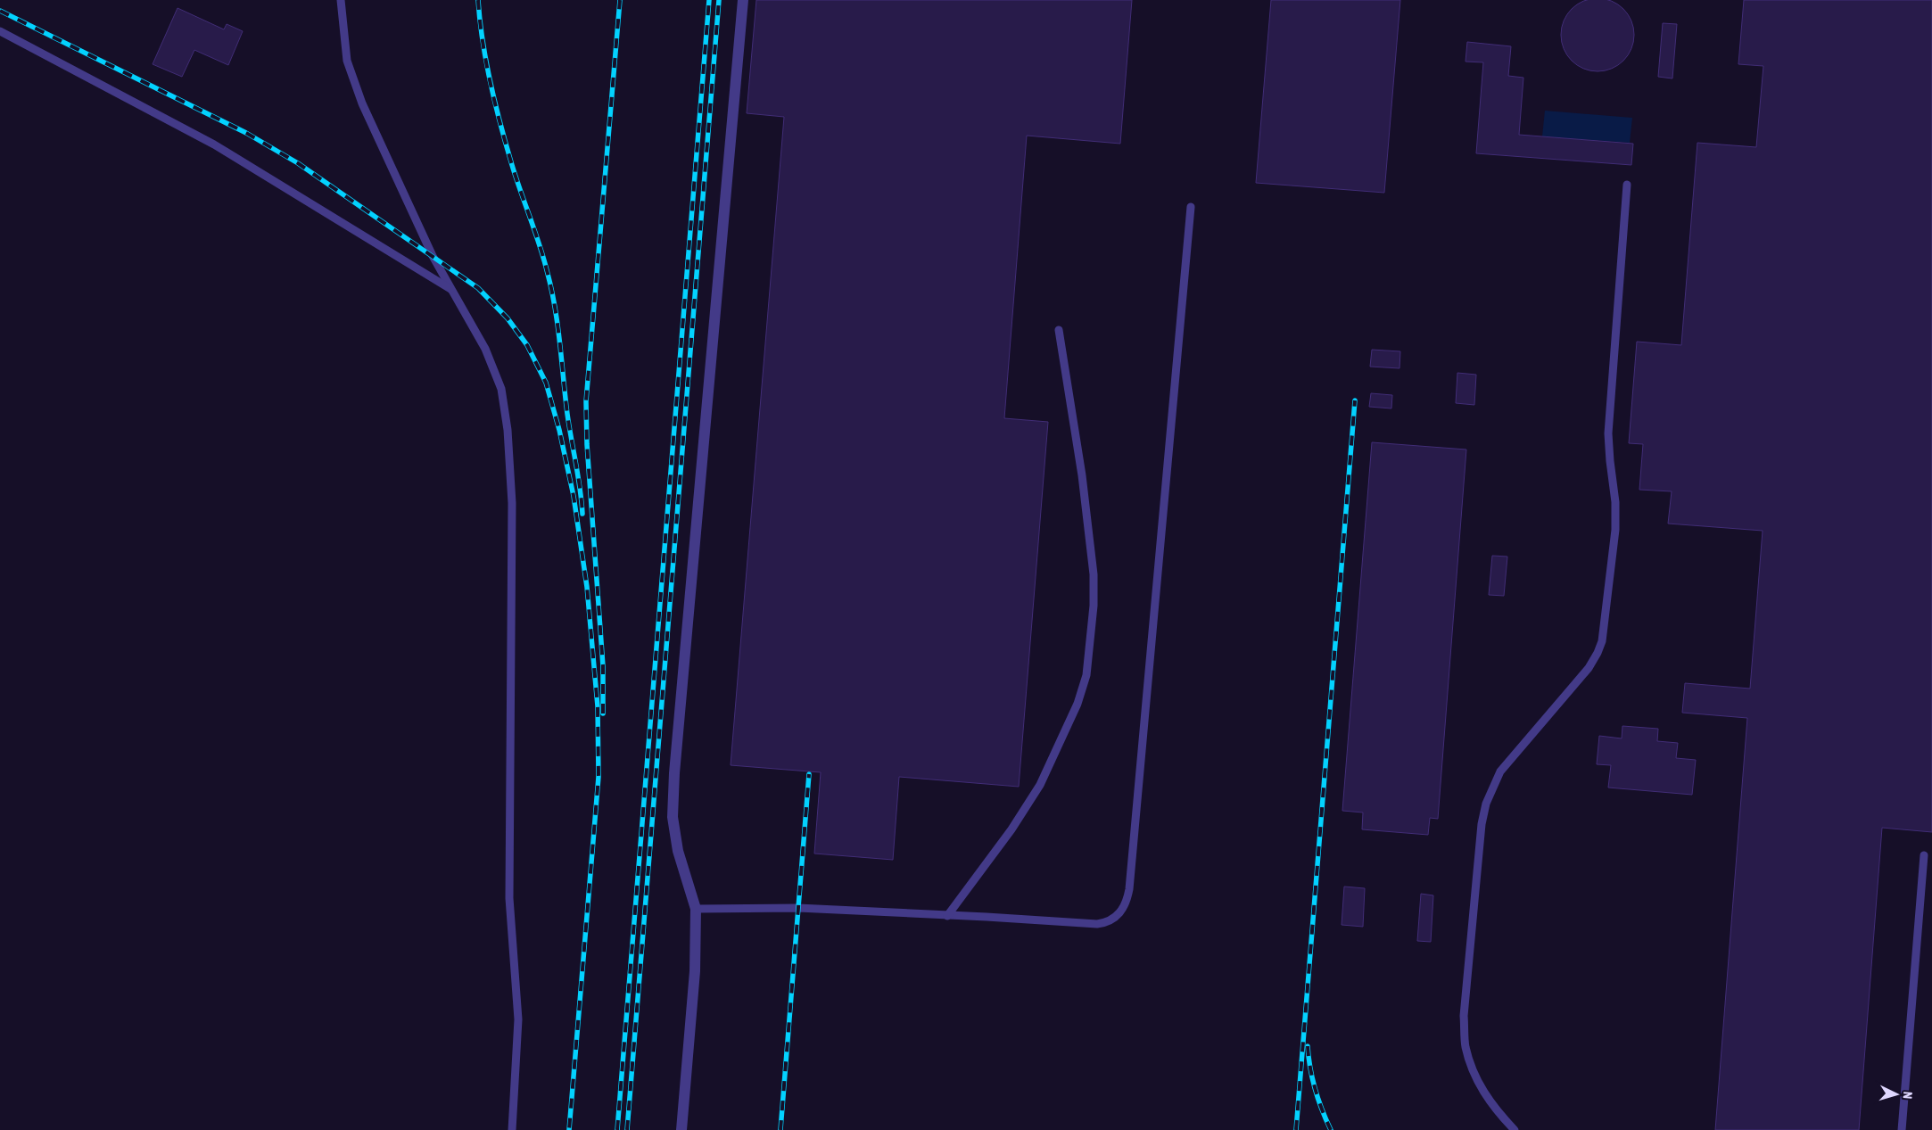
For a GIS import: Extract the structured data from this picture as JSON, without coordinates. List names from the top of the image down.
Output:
{
  "north": "right"
}
